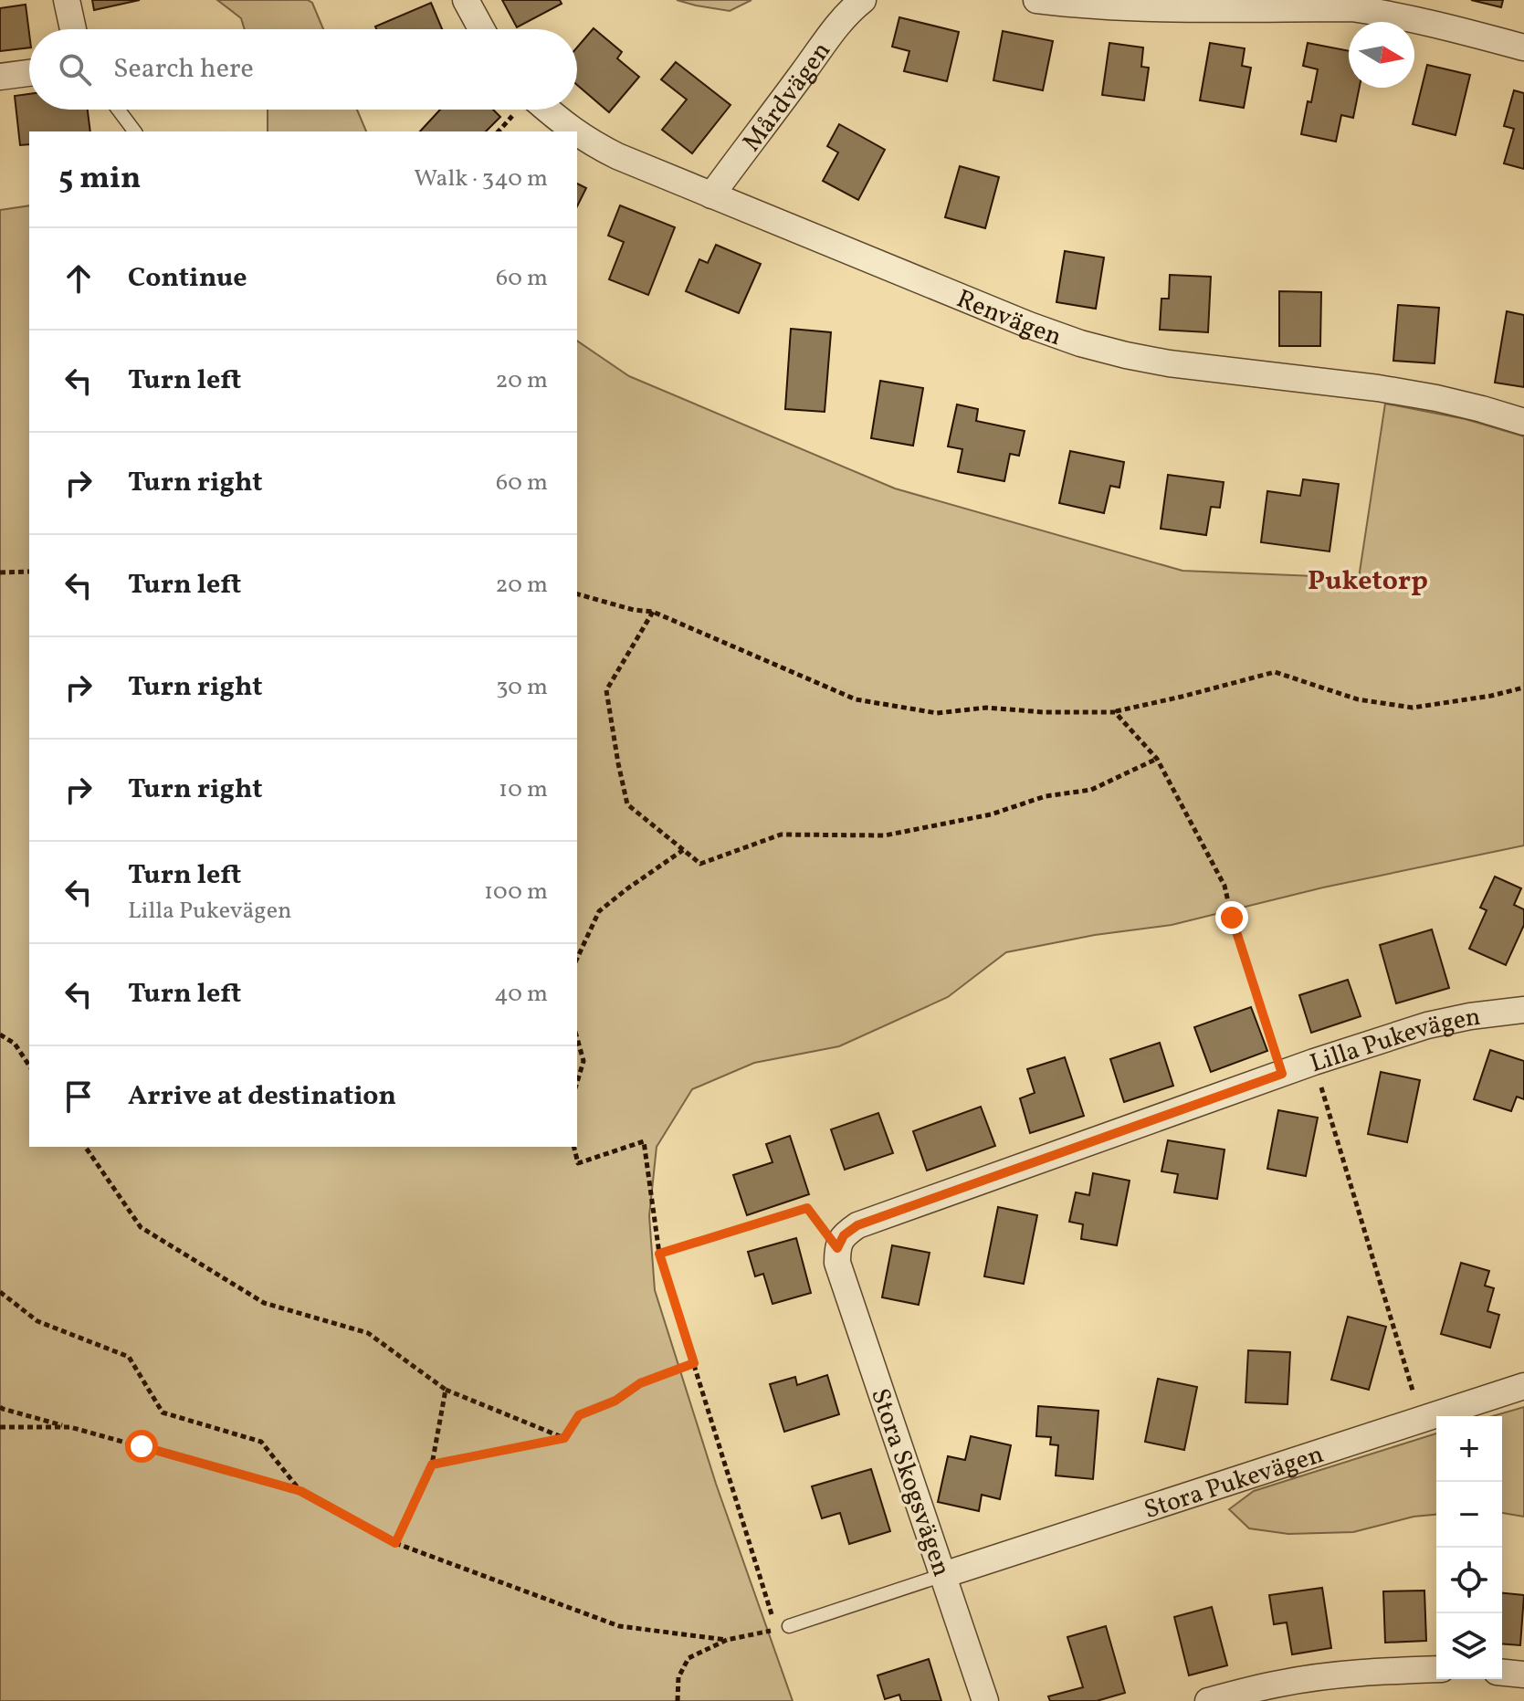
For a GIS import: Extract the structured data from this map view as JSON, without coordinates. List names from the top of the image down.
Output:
{
  "streets": {
    "street": [
      "Mårdvägen",
      "Renvägen",
      "Lilla Pukevägen",
      "Stora Pukevägen",
      "Stora Skogsvägen"
    ]
  },
  "crossings": [
    ["Mårdvägen", "Renvägen"],
    ["Lilla Pukevägen", "Stora Skogsvägen"],
    ["Stora Pukevägen", "Stora Skogsvägen"]
  ],
  "districts": ["Puketorp"],
  "north": "right",
  "page": {
    "search": "Search here",
    "heading": ["5 min", "Walk · 340 m"],
    "list": [
      ["Continue", "60 m"],
      ["Turn left", "20 m"],
      ["Turn right", "60 m"],
      ["Turn left", "20 m"],
      ["Turn right", "30 m"],
      ["Turn right", "10 m"],
      ["Turn left", "Lilla Pukevägen", "100 m"],
      ["Turn left", "40 m"],
      "Arrive at destination"
    ],
    "map_buttons": ["+", "−"]
  }
}
